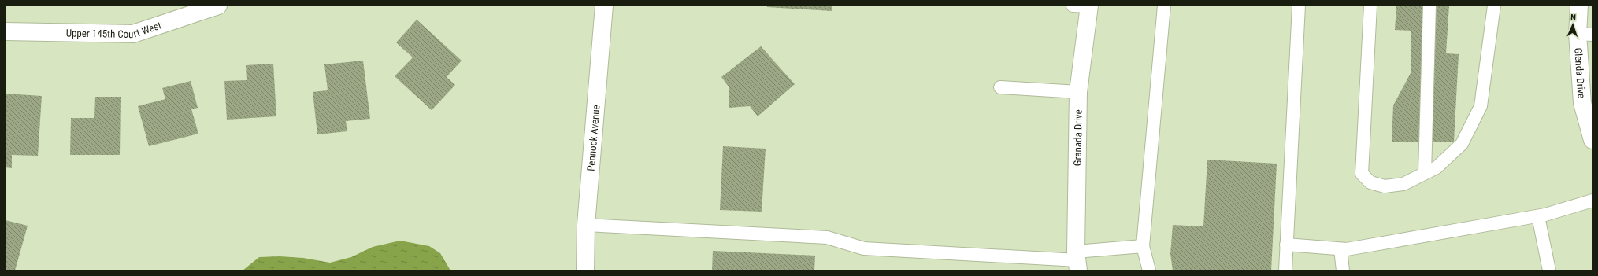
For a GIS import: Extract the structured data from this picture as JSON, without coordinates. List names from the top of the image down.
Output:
{
  "streets": {
    "street": [
      "Upper 145th Court West",
      "Glenda Drive",
      "Pennock Avenue",
      "Granada Drive"
    ]
  },
  "north": "top"
}
